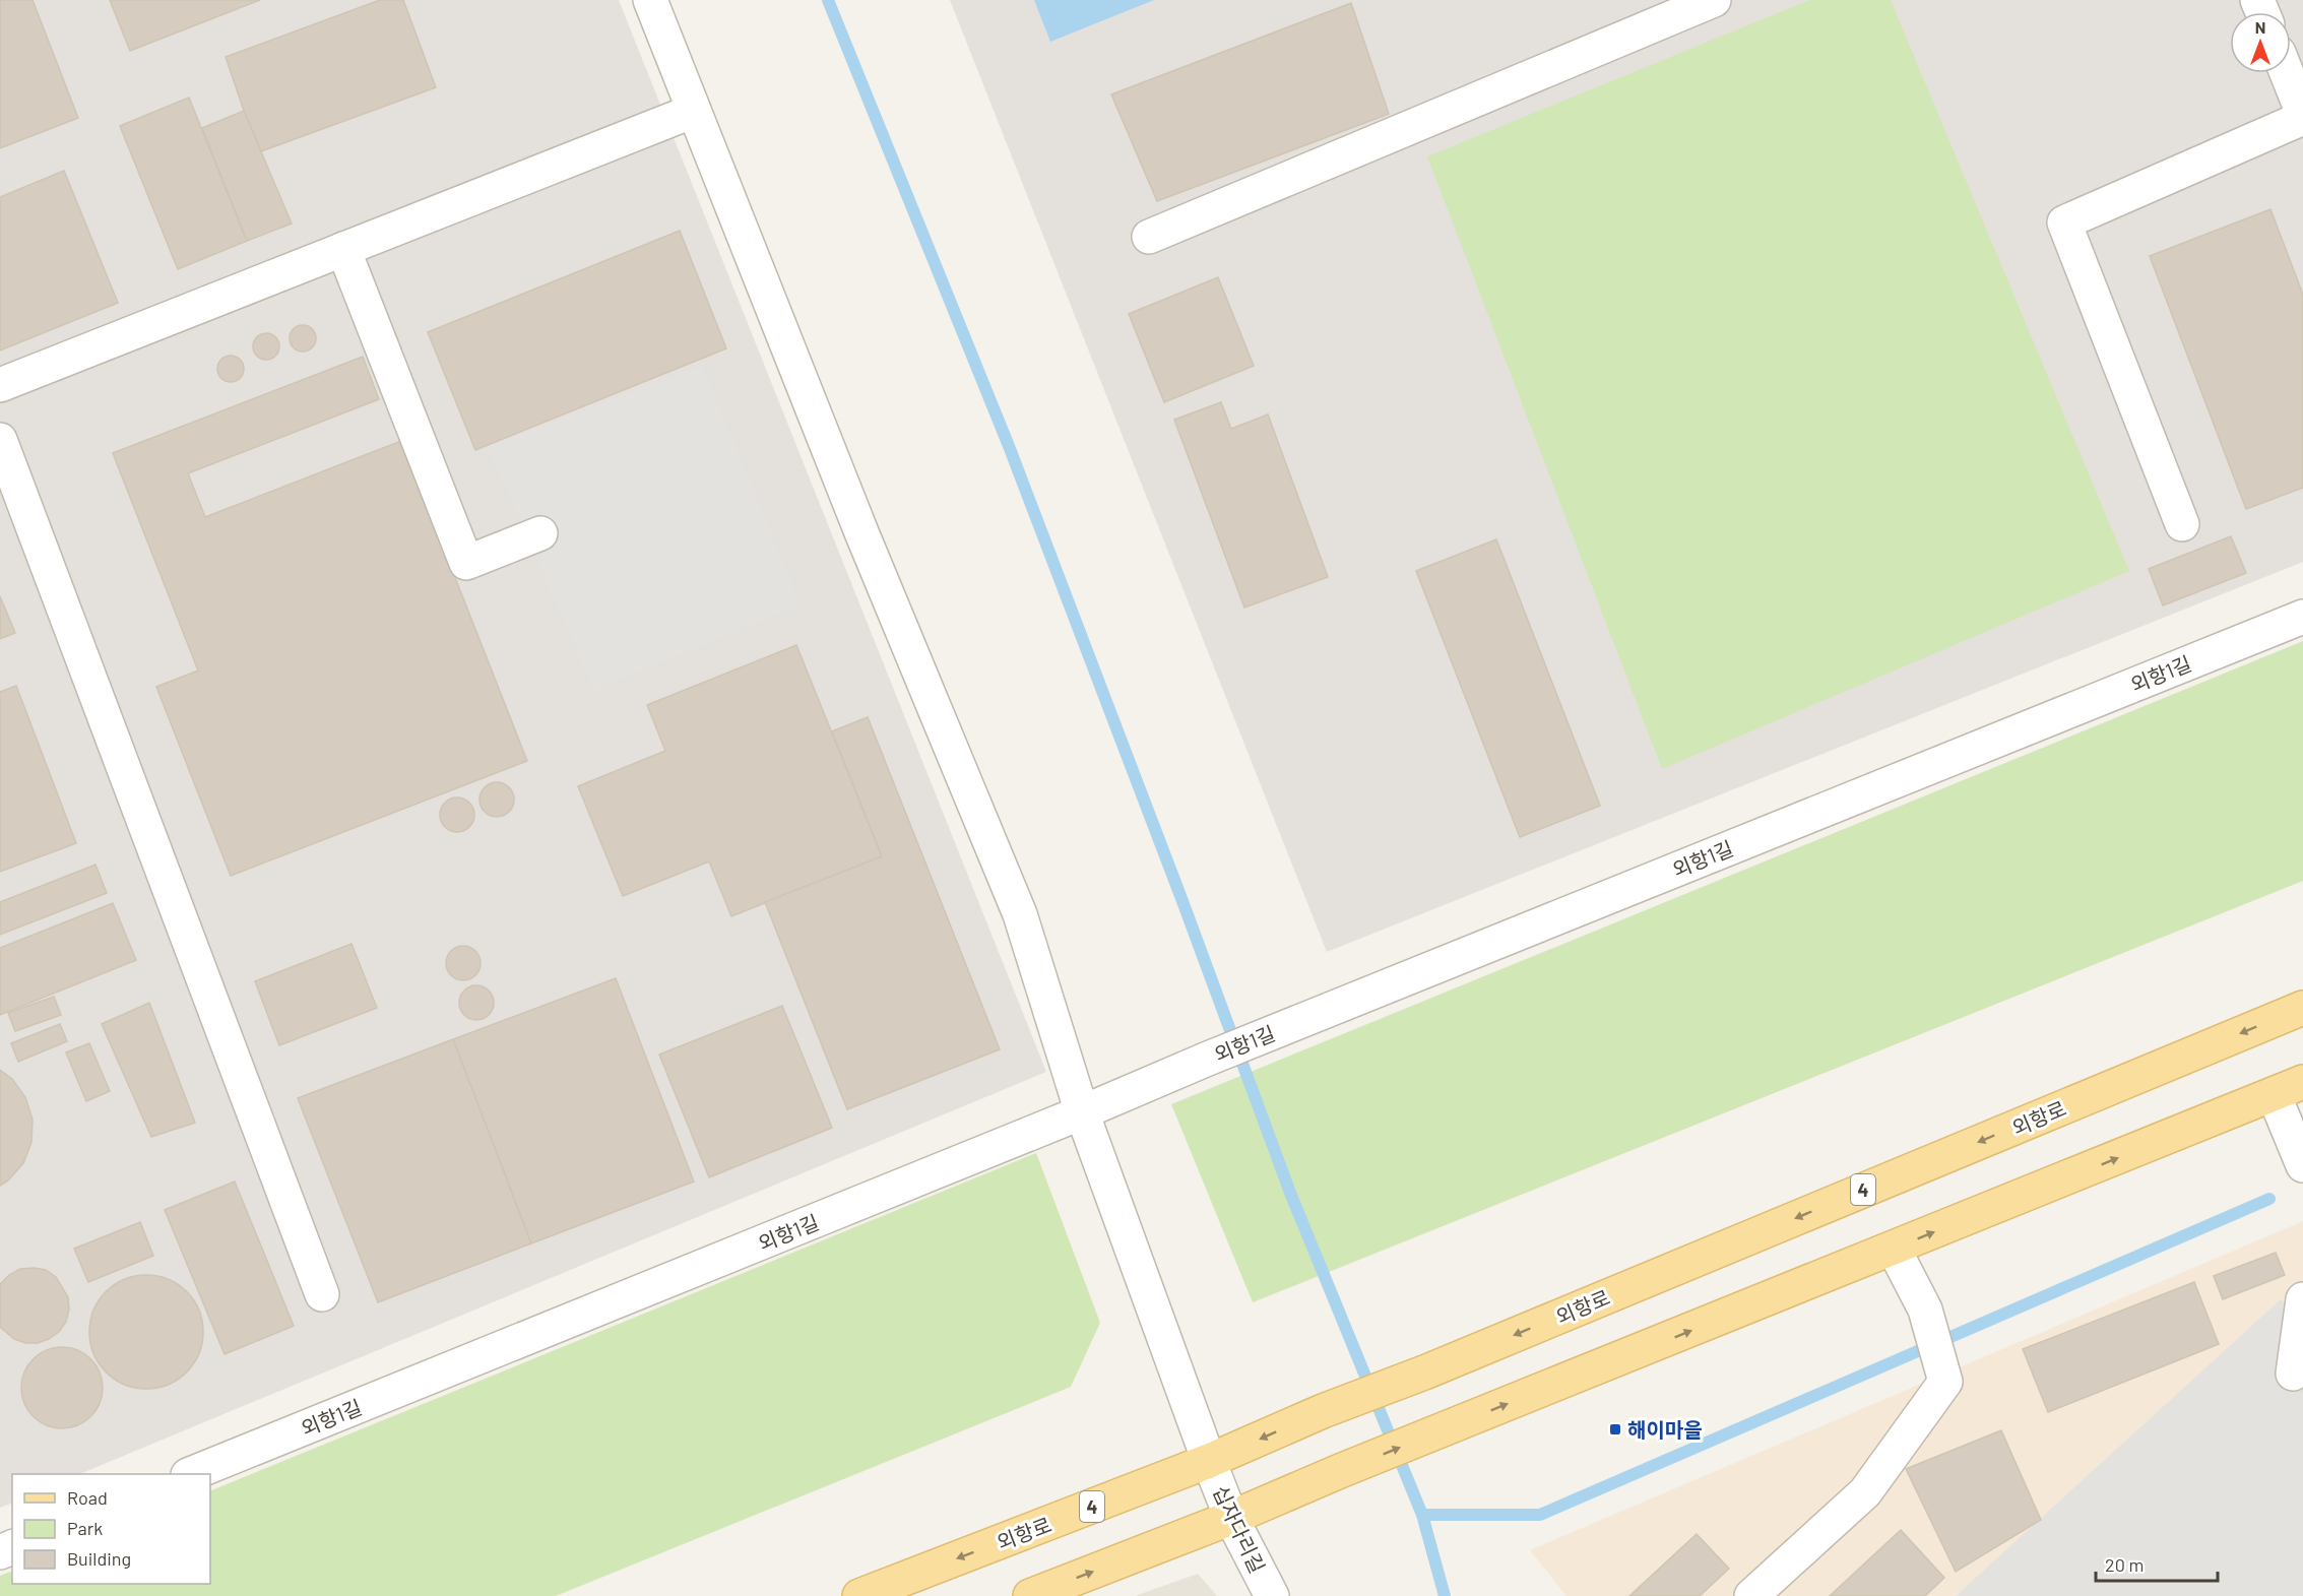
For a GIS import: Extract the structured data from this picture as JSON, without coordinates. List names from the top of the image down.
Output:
{
  "streets": {
    "main road": ["외항로", "4"],
    "street": ["외항1길", "십자다리길"]
  },
  "crossings": [
    ["외항1길", "십자다리길"],
    ["외항로", "십자다리길"]
  ],
  "places": {
    "transit": ["해이마을"]
  },
  "legend": ["Road", "Park", "Building"],
  "scale_bar": "20 m",
  "north": "top"
}
